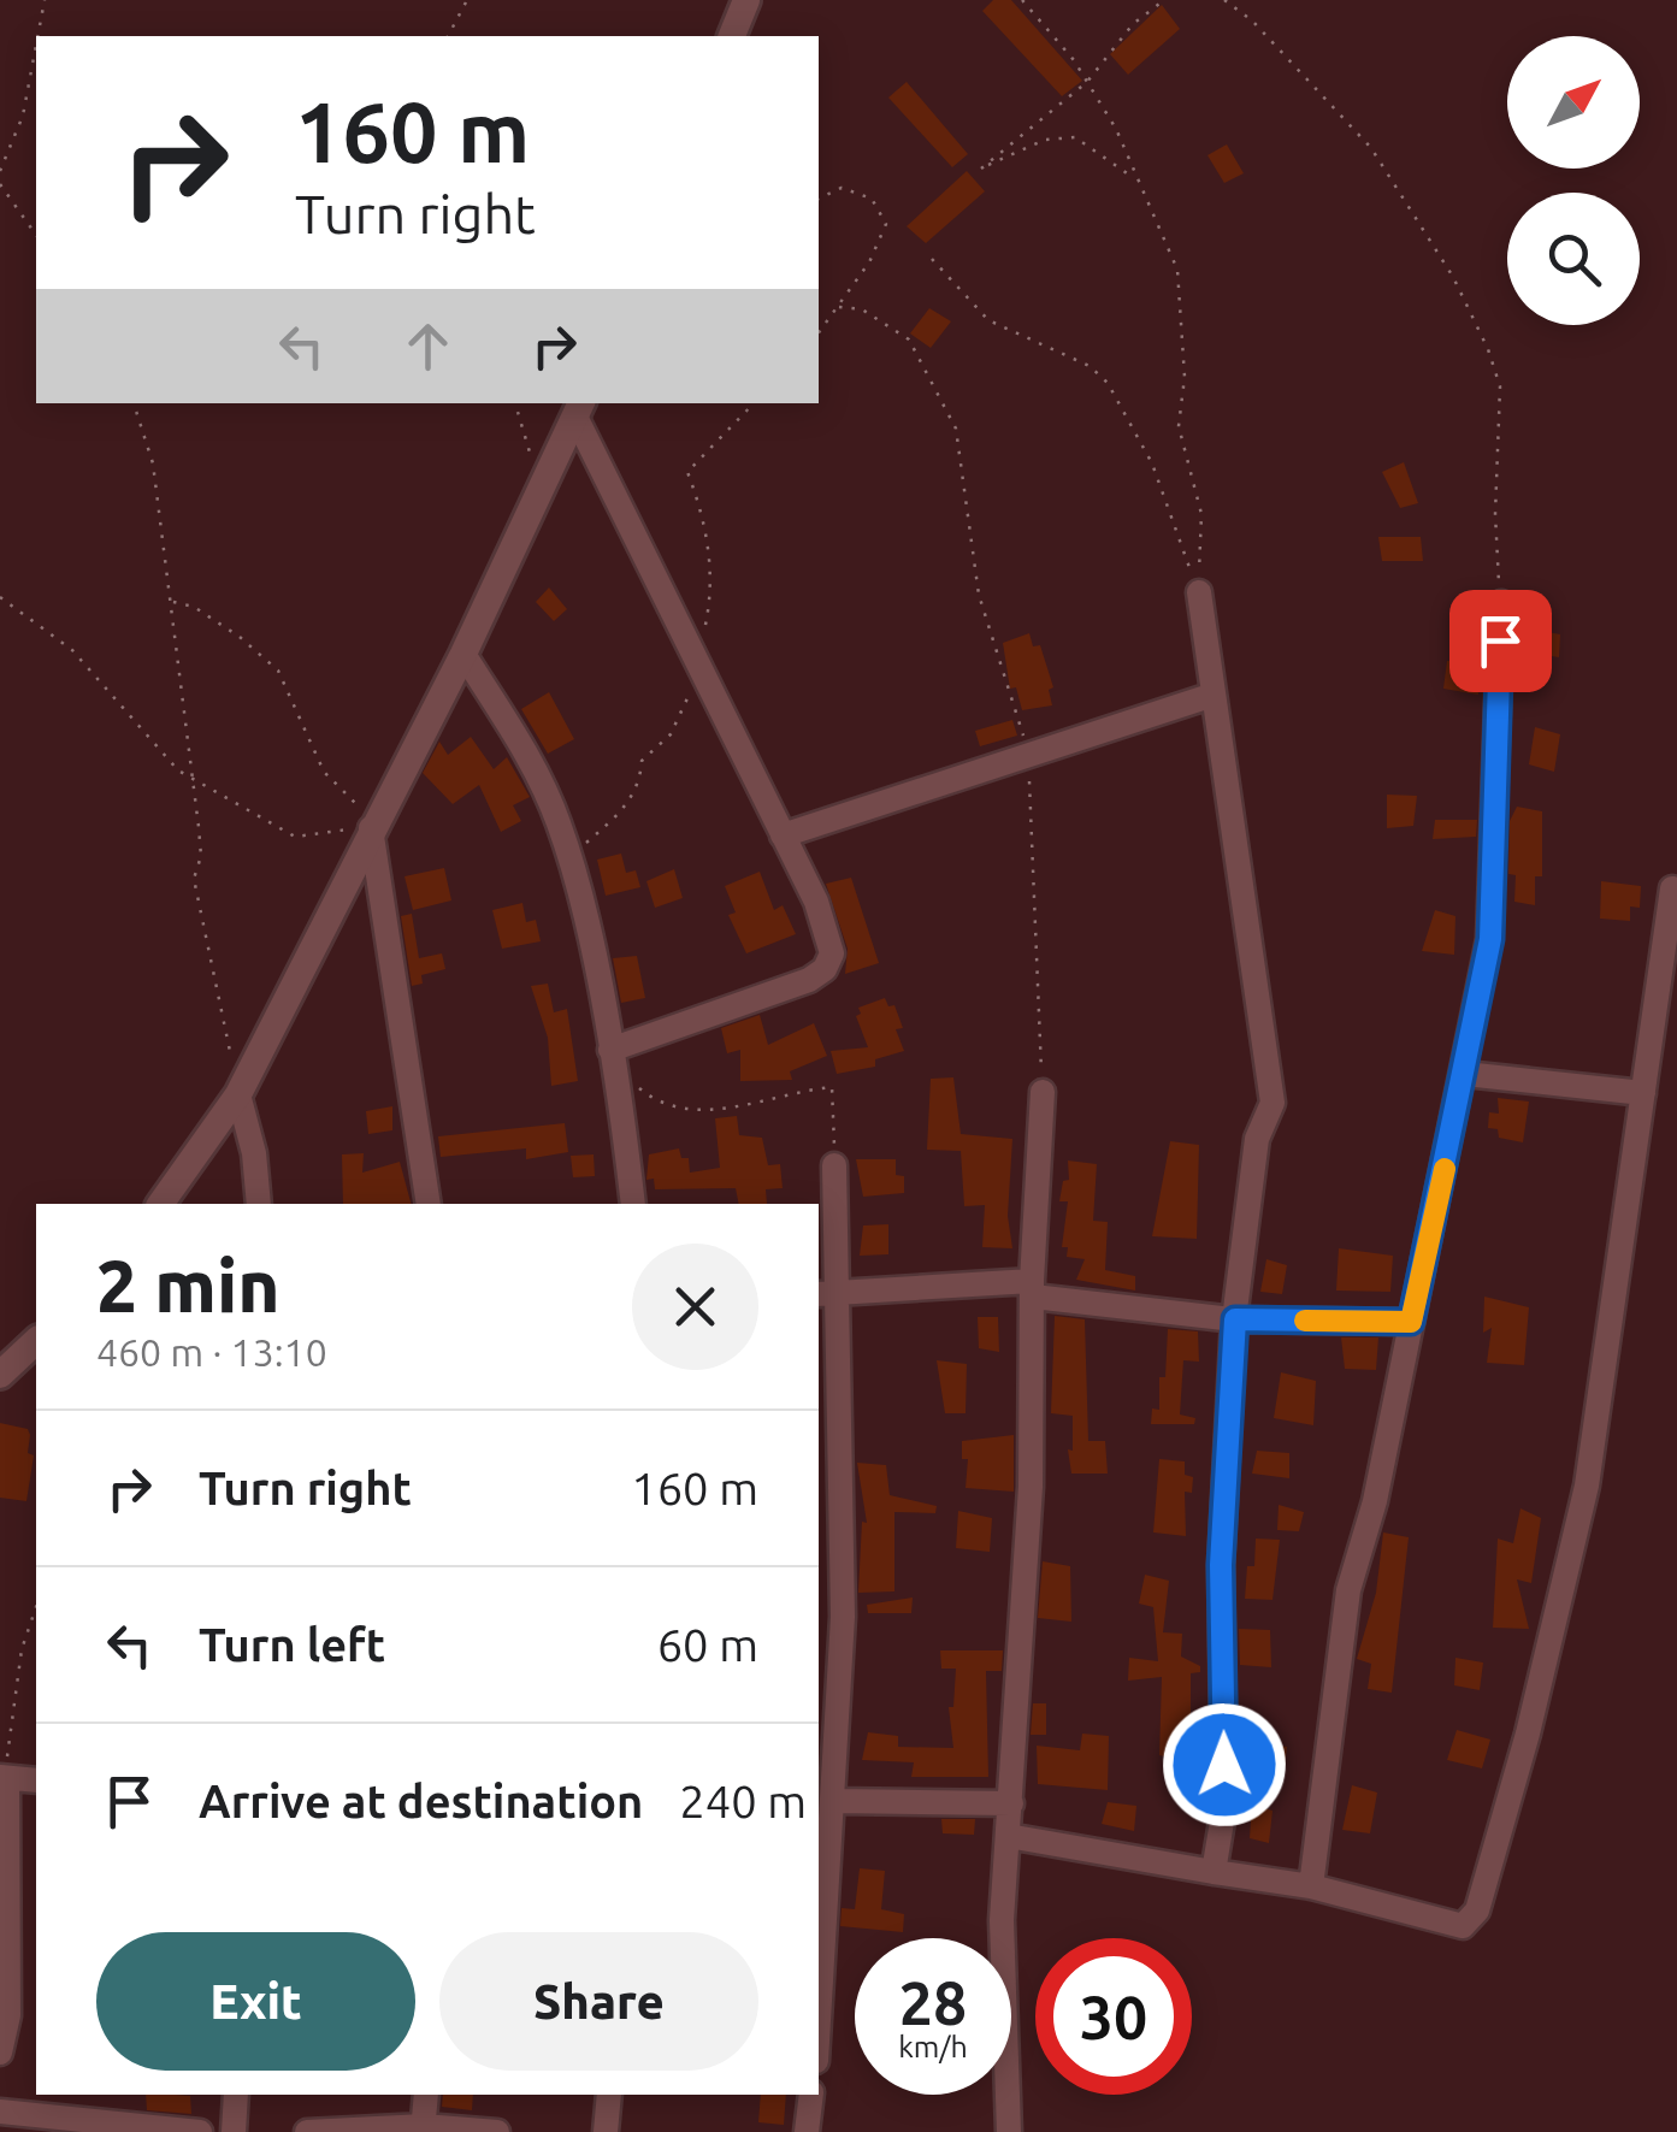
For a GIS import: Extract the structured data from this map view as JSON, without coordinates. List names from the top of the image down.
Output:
{
  "north": "top right",
  "page": {
    "turn": ["160 m", "Turn right"],
    "heading": ["2 min", "460 m · 13:10"],
    "list": [
      {
        "name": "Turn right",
        "value": "160 m"
      },
      {
        "name": "Turn left",
        "value": "60 m"
      },
      {
        "name": "Arrive at destination",
        "value": "240 m"
      }
    ],
    "buttons": ["Exit", "Share"],
    "speed": "28 km/h",
    "limit": "30"
  }
}
